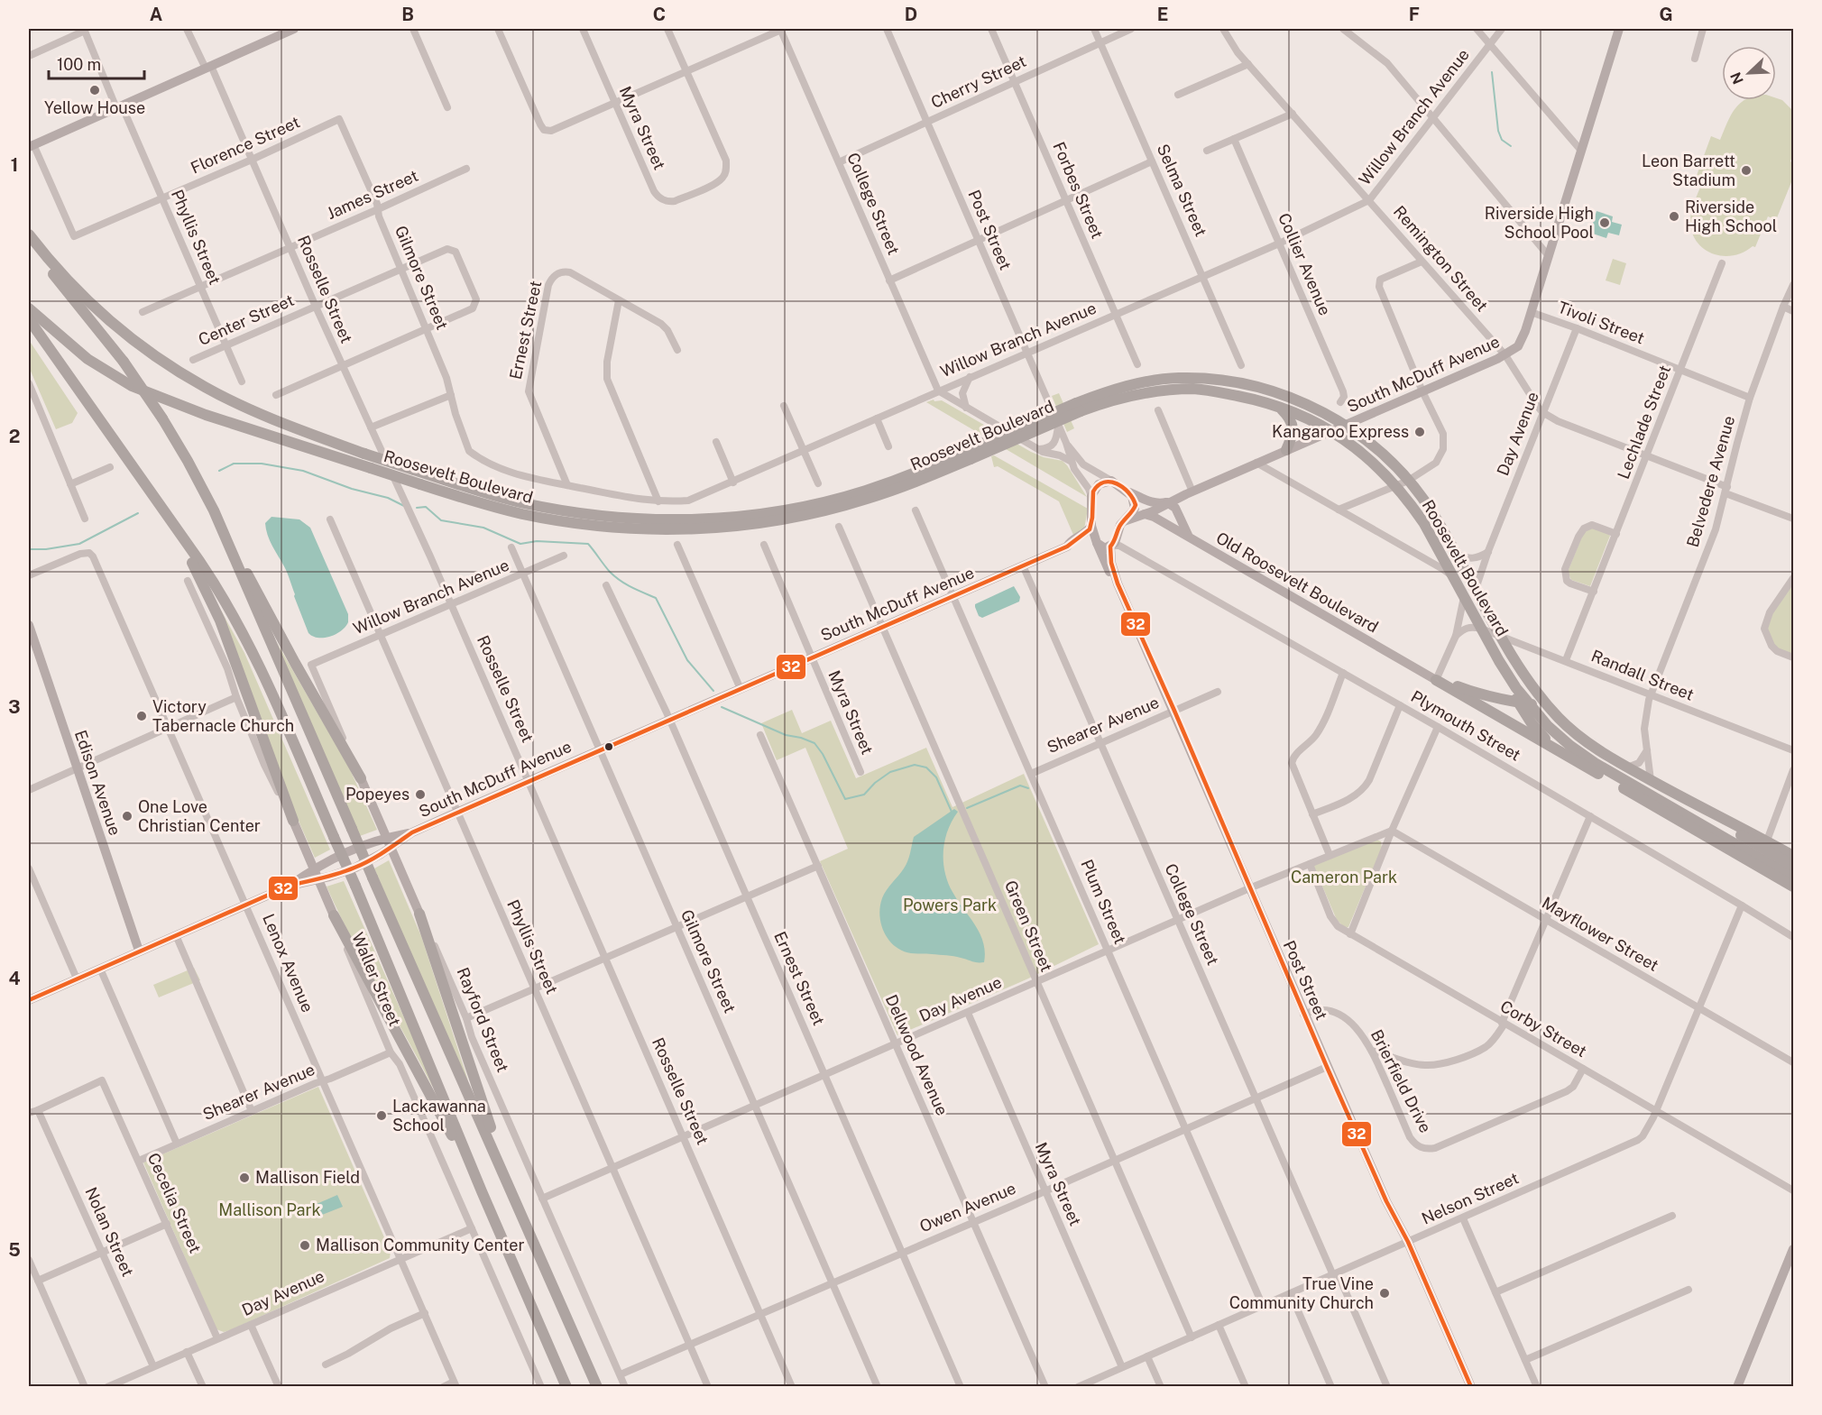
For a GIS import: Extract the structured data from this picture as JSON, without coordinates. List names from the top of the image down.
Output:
{
  "streets": {
    "highway": ["Roosevelt Boulevard"],
    "main road": [
      "Post Street",
      "South McDuff Avenue",
      "Old Roosevelt Boulevard",
      "Edison Avenue",
      "Waller Street",
      "Rayford Street"
    ],
    "street": [
      "Cherry Street",
      "Willow Branch Avenue",
      "Myra Street",
      "Florence Street",
      "Forbes Street",
      "Selma Street",
      "James Street",
      "College Street",
      "Phyllis Street",
      "Remington Street",
      "Collier Avenue",
      "Gilmore Street",
      "Rosselle Street",
      "Center Street",
      "Tivoli Street",
      "Ernest Street",
      "Lechlade Street",
      "Day Avenue",
      "Belvedere Avenue",
      "Randall Street",
      "Shearer Avenue",
      "Plymouth Street",
      "Plum Street",
      "Green Street",
      "Mayflower Street",
      "Lenox Avenue",
      "Corby Street",
      "Dellwood Avenue",
      "Brierfield Drive",
      "Nelson Street",
      "Cecelia Street",
      "Owen Avenue",
      "Nolan Street"
    ]
  },
  "crossings": [
    ["Cherry Street", "Forbes Street"],
    ["Cherry Street", "Selma Street"],
    ["Cherry Street", "College Street"],
    ["Cherry Street", "Post Street"],
    ["Willow Branch Avenue", "Forbes Street"],
    ["Willow Branch Avenue", "Selma Street"],
    ["Willow Branch Avenue", "College Street"],
    ["Willow Branch Avenue", "Post Street"],
    ["Willow Branch Avenue", "Phyllis Street"],
    ["Willow Branch Avenue", "Remington Street"],
    ["Willow Branch Avenue", "Collier Avenue"],
    ["Willow Branch Avenue", "Gilmore Street"],
    ["Willow Branch Avenue", "Rosselle Street"],
    ["Willow Branch Avenue", "Ernest Street"],
    ["Willow Branch Avenue", "Rayford Street"],
    ["Myra Street", "South McDuff Avenue"],
    ["Myra Street", "Day Avenue"],
    ["Myra Street", "Nelson Street"],
    ["Myra Street", "Owen Avenue"],
    ["Florence Street", "Phyllis Street"],
    ["Florence Street", "Gilmore Street"],
    ["Florence Street", "Rosselle Street"],
    ["James Street", "Phyllis Street"],
    ["James Street", "Gilmore Street"],
    ["James Street", "Rosselle Street"],
    ["College Street", "South McDuff Avenue"],
    ["College Street", "Day Avenue"],
    ["College Street", "Shearer Avenue"],
    ["College Street", "Nelson Street"],
    ["College Street", "Owen Avenue"],
    ["Post Street", "South McDuff Avenue"],
    ["Post Street", "Day Avenue"],
    ["Post Street", "Shearer Avenue"],
    ["Post Street", "Plymouth Street"],
    ["Post Street", "Brierfield Drive"],
    ["Post Street", "Nelson Street"],
    ["Post Street", "Owen Avenue"],
    ["Phyllis Street", "Center Street"],
    ["Phyllis Street", "South McDuff Avenue"],
    ["Phyllis Street", "Day Avenue"],
    ["Phyllis Street", "Owen Avenue"],
    ["Remington Street", "South McDuff Avenue"],
    ["Remington Street", "Lechlade Street"],
    ["Remington Street", "Day Avenue"],
    ["Remington Street", "Belvedere Avenue"],
    ["Gilmore Street", "Center Street"],
    ["Gilmore Street", "South McDuff Avenue"],
    ["Gilmore Street", "Day Avenue"],
    ["Gilmore Street", "Owen Avenue"],
    ["Rosselle Street", "Center Street"],
    ["Rosselle Street", "South McDuff Avenue"],
    ["Rosselle Street", "Day Avenue"],
    ["Rosselle Street", "Owen Avenue"],
    ["Tivoli Street", "South McDuff Avenue"],
    ["Tivoli Street", "Lechlade Street"],
    ["Tivoli Street", "Day Avenue"],
    ["Tivoli Street", "Belvedere Avenue"],
    ["Ernest Street", "South McDuff Avenue"],
    ["Ernest Street", "Day Avenue"],
    ["Ernest Street", "Owen Avenue"],
    ["South McDuff Avenue", "Roosevelt Boulevard"],
    ["South McDuff Avenue", "Old Roosevelt Boulevard"],
    ["South McDuff Avenue", "Edison Avenue"],
    ["South McDuff Avenue", "Plum Street"],
    ["South McDuff Avenue", "Green Street"],
    ["South McDuff Avenue", "Lenox Avenue"],
    ["South McDuff Avenue", "Waller Street"],
    ["South McDuff Avenue", "Rayford Street"],
    ["Lechlade Street", "Randall Street"],
    ["Day Avenue", "Roosevelt Boulevard"],
    ["Day Avenue", "Plum Street"],
    ["Day Avenue", "Green Street"],
    ["Day Avenue", "Mayflower Street"],
    ["Day Avenue", "Lenox Avenue"],
    ["Day Avenue", "Waller Street"],
    ["Day Avenue", "Rayford Street"],
    ["Day Avenue", "Corby Street"],
    ["Day Avenue", "Dellwood Avenue"],
    ["Day Avenue", "Cecelia Street"],
    ["Day Avenue", "Nolan Street"],
    ["Roosevelt Boulevard", "Belvedere Avenue"],
    ["Roosevelt Boulevard", "Randall Street"],
    ["Belvedere Avenue", "Randall Street"],
    ["Shearer Avenue", "Plum Street"],
    ["Shearer Avenue", "Lenox Avenue"],
    ["Shearer Avenue", "Waller Street"],
    ["Shearer Avenue", "Cecelia Street"],
    ["Plymouth Street", "Nelson Street"],
    ["Plum Street", "Nelson Street"],
    ["Plum Street", "Owen Avenue"],
    ["Green Street", "Nelson Street"],
    ["Green Street", "Owen Avenue"],
    ["Mayflower Street", "Nelson Street"],
    ["Rayford Street", "Owen Avenue"],
    ["Corby Street", "Brierfield Drive"],
    ["Corby Street", "Nelson Street"],
    ["Dellwood Avenue", "Owen Avenue"],
    ["Cecelia Street", "Nolan Street"]
  ],
  "parks": ["Cameron Park", "Powers Park", "Mallison Park"],
  "places": [
    "Yellow House",
    "Leon Barrett Stadium",
    "Riverside High School",
    "Riverside High School Pool",
    "Kangaroo Express",
    "Victory Tabernacle Church",
    "Popeyes",
    "One Love Christian Center",
    "Lackawanna School",
    "Mallison Field",
    "Mallison Community Center",
    "True Vine Community Church"
  ],
  "lines": ["transit line 32"],
  "scale_bar": "100 m",
  "north": "bottom left",
  "grid": {
    "columns": [
      "A",
      "B",
      "C",
      "D",
      "E",
      "F",
      "G"
    ],
    "rows": [
      "1",
      "2",
      "3",
      "4",
      "5"
    ]
  }
}
